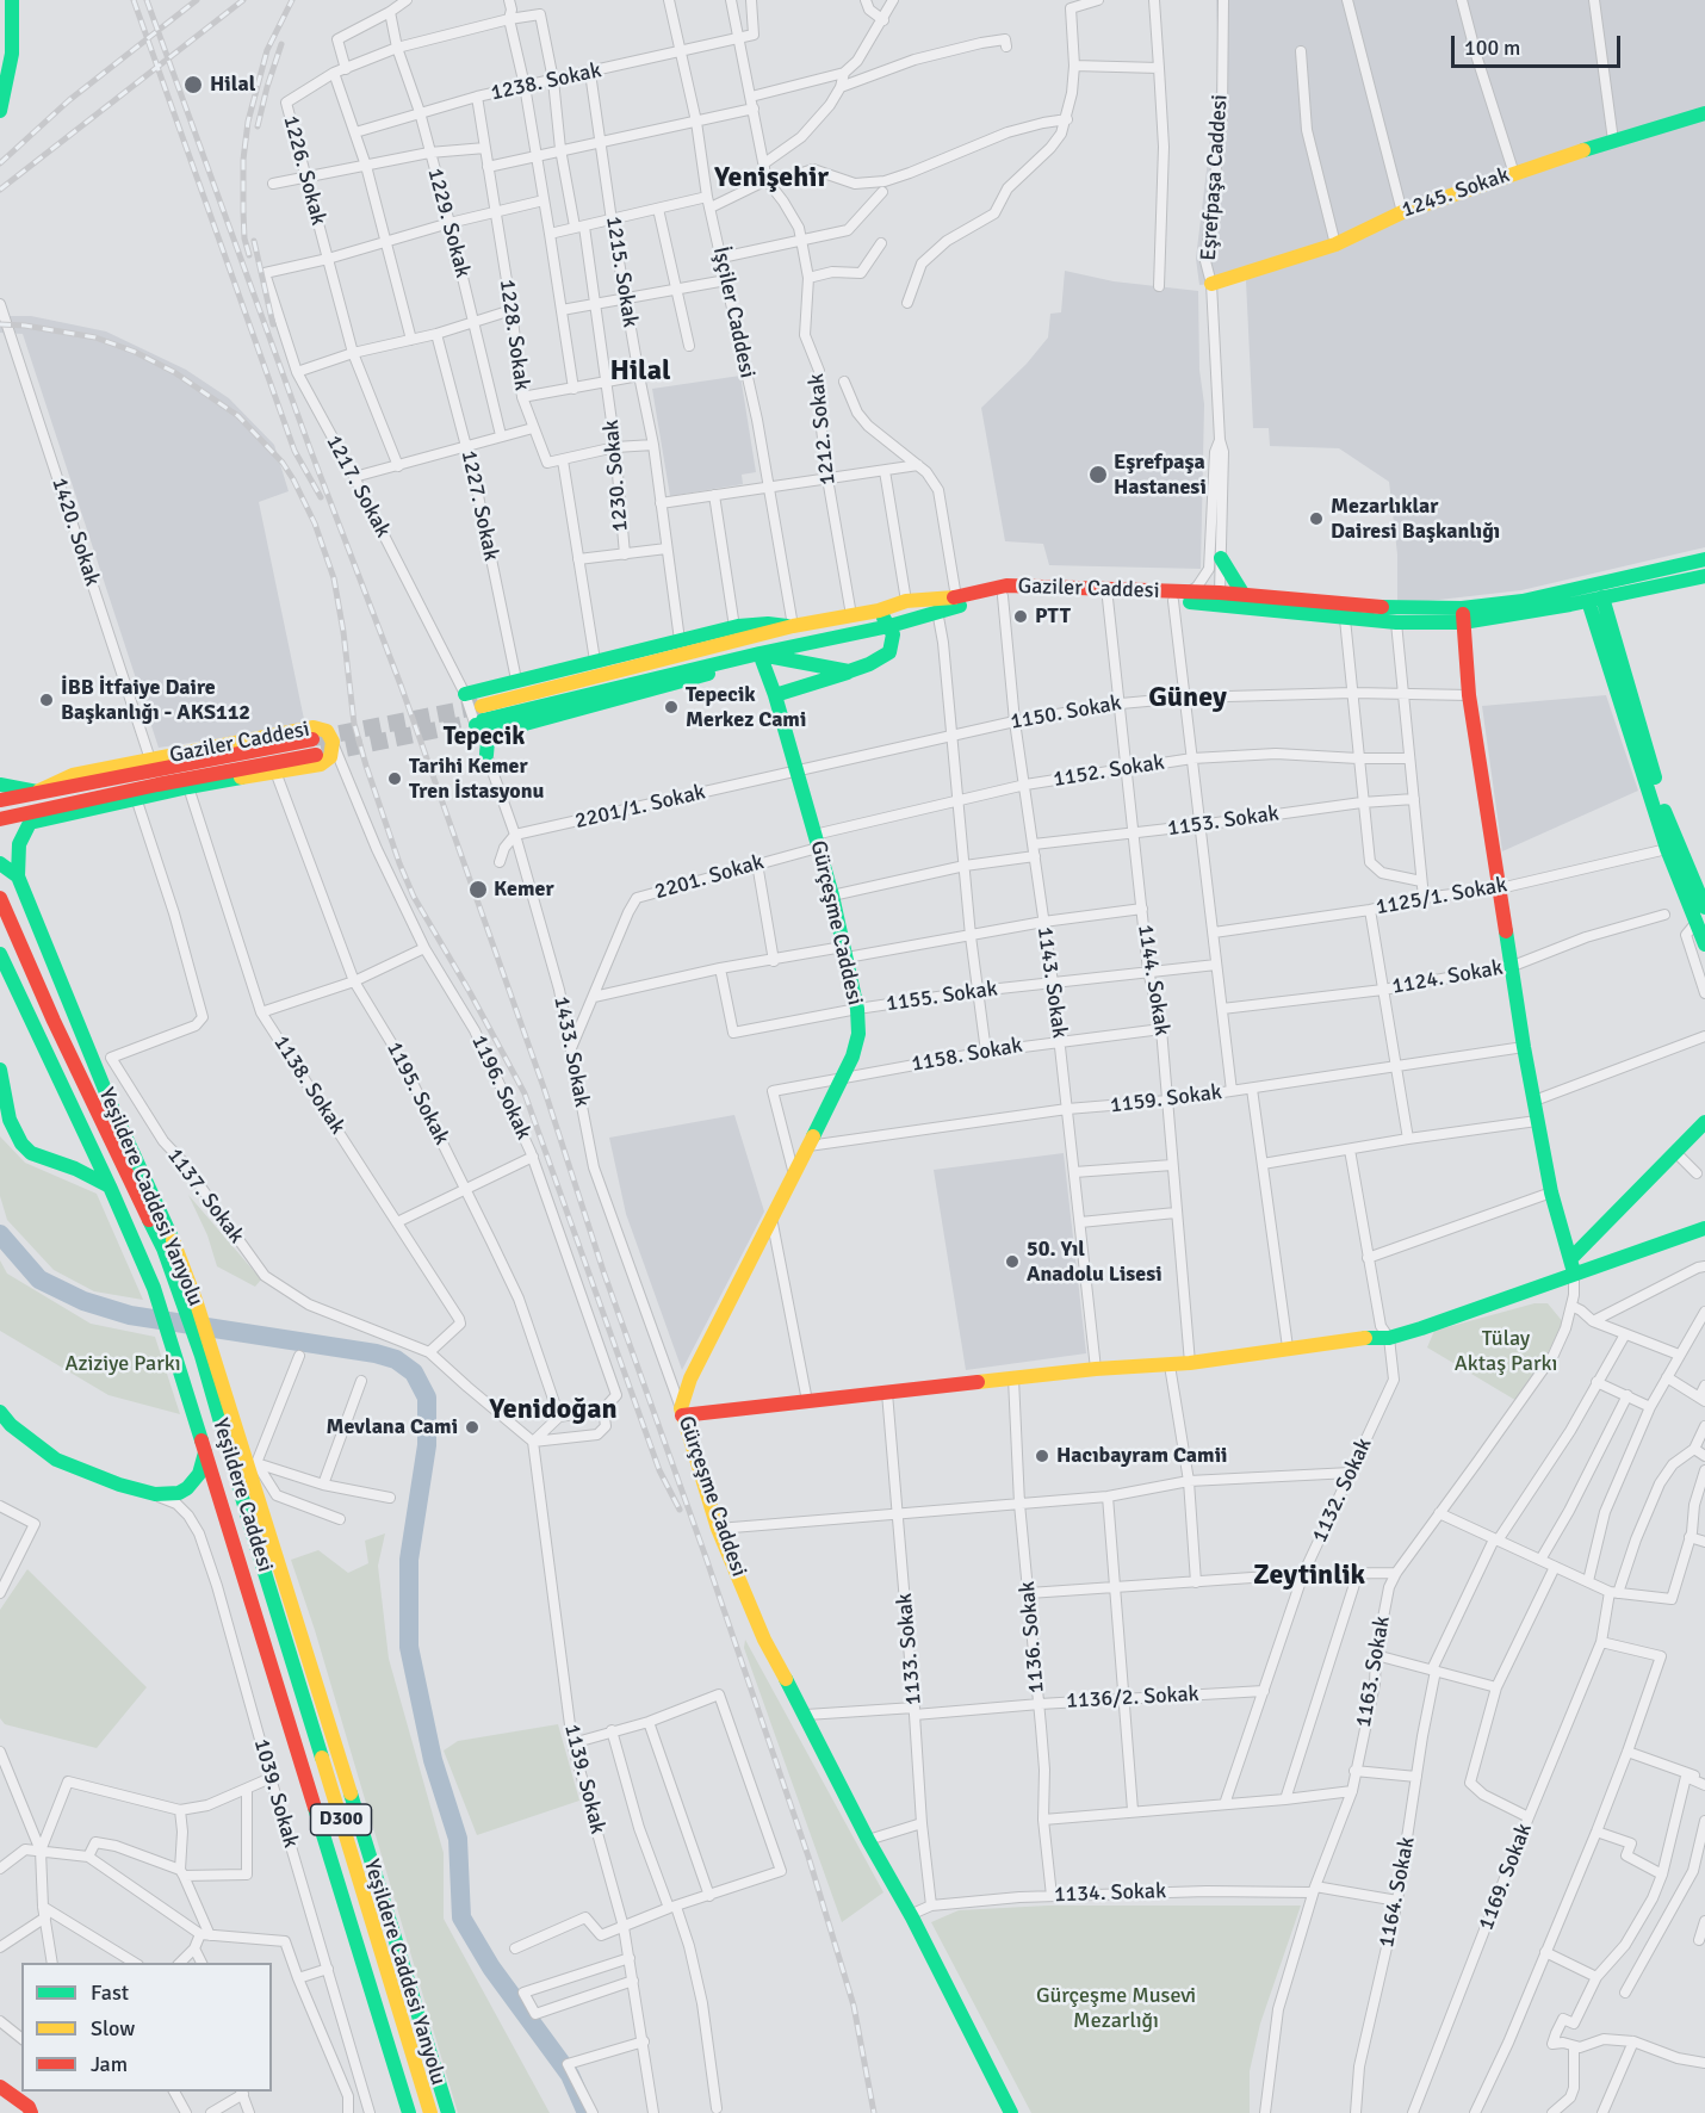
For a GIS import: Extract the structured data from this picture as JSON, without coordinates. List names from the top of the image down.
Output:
{
  "streets": {
    "main road": [
      "1245. Sokak",
      "Gaziler Caddesi",
      "Gürçeşme Caddesi",
      "Yeşildere Caddesi Yanyolu",
      "Yeşildere Caddesi",
      "D300"
    ],
    "street": [
      "1238. Sokak",
      "1226. Sokak",
      "Eşrefpaşa Caddesi",
      "1229. Sokak",
      "1215. Sokak",
      "İşçiler Caddesi",
      "1228. Sokak",
      "1212. Sokak",
      "1230. Sokak",
      "1217. Sokak",
      "1227. Sokak",
      "1420. Sokak",
      "1150. Sokak",
      "1152. Sokak",
      "2201/1. Sokak",
      "1153. Sokak",
      "2201. Sokak",
      "1125/1. Sokak",
      "1124. Sokak",
      "1144. Sokak",
      "1143. Sokak",
      "1155. Sokak",
      "1433. Sokak",
      "1158. Sokak",
      "1138. Sokak",
      "1196. Sokak",
      "1195. Sokak",
      "1159. Sokak",
      "1137. Sokak",
      "1132. Sokak",
      "1136. Sokak",
      "1133. Sokak",
      "1163. Sokak",
      "1136/2. Sokak",
      "1139. Sokak",
      "1039. Sokak",
      "1169. Sokak",
      "1164. Sokak",
      "1134. Sokak"
    ]
  },
  "crossings": [
    ["1238. Sokak", "1229. Sokak"],
    ["1238. Sokak", "1215. Sokak"],
    ["1238. Sokak", "İşçiler Caddesi"],
    ["1238. Sokak", "1228. Sokak"],
    ["1238. Sokak", "1212. Sokak"],
    ["1238. Sokak", "1230. Sokak"],
    ["1226. Sokak", "1229. Sokak"],
    ["1226. Sokak", "1230. Sokak"],
    ["1226. Sokak", "1217. Sokak"],
    ["Eşrefpaşa Caddesi", "1245. Sokak"],
    ["Eşrefpaşa Caddesi", "Gaziler Caddesi"],
    ["İşçiler Caddesi", "Gaziler Caddesi"],
    ["1212. Sokak", "Gaziler Caddesi"],
    ["1217. Sokak", "1433. Sokak"],
    ["1420. Sokak", "Gaziler Caddesi"],
    ["Gaziler Caddesi", "Gürçeşme Caddesi"],
    ["Gaziler Caddesi", "1144. Sokak"],
    ["Gaziler Caddesi", "1143. Sokak"],
    ["Gaziler Caddesi", "1433. Sokak"],
    ["Gaziler Caddesi", "1138. Sokak"],
    ["Gaziler Caddesi", "1196. Sokak"],
    ["Gaziler Caddesi", "1195. Sokak"],
    ["Gaziler Caddesi", "1137. Sokak"],
    ["Gaziler Caddesi", "Yeşildere Caddesi Yanyolu"],
    ["1150. Sokak", "2201/1. Sokak"],
    ["1150. Sokak", "Gürçeşme Caddesi"],
    ["1150. Sokak", "1144. Sokak"],
    ["1150. Sokak", "1143. Sokak"],
    ["1152. Sokak", "2201. Sokak"],
    ["1152. Sokak", "Gürçeşme Caddesi"],
    ["1152. Sokak", "1144. Sokak"],
    ["1152. Sokak", "1143. Sokak"],
    ["2201/1. Sokak", "Gürçeşme Caddesi"],
    ["2201/1. Sokak", "1433. Sokak"],
    ["1153. Sokak", "Gürçeşme Caddesi"],
    ["1153. Sokak", "1144. Sokak"],
    ["1153. Sokak", "1143. Sokak"],
    ["2201. Sokak", "Gürçeşme Caddesi"],
    ["2201. Sokak", "1433. Sokak"],
    ["Gürçeşme Caddesi", "1155. Sokak"],
    ["Gürçeşme Caddesi", "1433. Sokak"],
    ["Gürçeşme Caddesi", "1158. Sokak"],
    ["Gürçeşme Caddesi", "1159. Sokak"],
    ["Gürçeşme Caddesi", "1136/2. Sokak"],
    ["Gürçeşme Caddesi", "1134. Sokak"],
    ["1144. Sokak", "1155. Sokak"],
    ["1144. Sokak", "1158. Sokak"],
    ["1144. Sokak", "1159. Sokak"],
    ["1143. Sokak", "1155. Sokak"],
    ["1143. Sokak", "1158. Sokak"],
    ["1143. Sokak", "1159. Sokak"],
    ["1138. Sokak", "1137. Sokak"],
    ["1137. Sokak", "1139. Sokak"],
    ["Yeşildere Caddesi Yanyolu", "Yeşildere Caddesi"],
    ["1132. Sokak", "1136/2. Sokak"],
    ["1136. Sokak", "1136/2. Sokak"],
    ["1136. Sokak", "1134. Sokak"],
    ["1133. Sokak", "1136/2. Sokak"],
    ["1133. Sokak", "1134. Sokak"],
    ["1163. Sokak", "1134. Sokak"],
    ["1164. Sokak", "1134. Sokak"]
  ],
  "districts": [
    "Yenişehir",
    "Hilal",
    "Güney",
    "Tepecik",
    "Yenidoğan",
    "Zeytinlik"
  ],
  "parks": ["Tülay Aktaş Parkı", "Aziziye Parkı", "Gürçeşme Musevi Mezarlığı"],
  "places": [
    "Hilal",
    "Eşrefpaşa Hastanesi",
    "Mezarlıklar Dairesi Başkanlığı",
    "PTT",
    "İBB İtfaiye Daire Başkanlığı - AKS112",
    "Tepecik Merkez Cami",
    "Tarihi Kemer Tren İstasyonu",
    "Kemer",
    "50. Yıl Anadolu Lisesi",
    "Mevlana Cami",
    "Hacıbayram Camii"
  ],
  "legend": ["Fast", "Slow", "Jam"],
  "scale_bar": "100 m"
}
